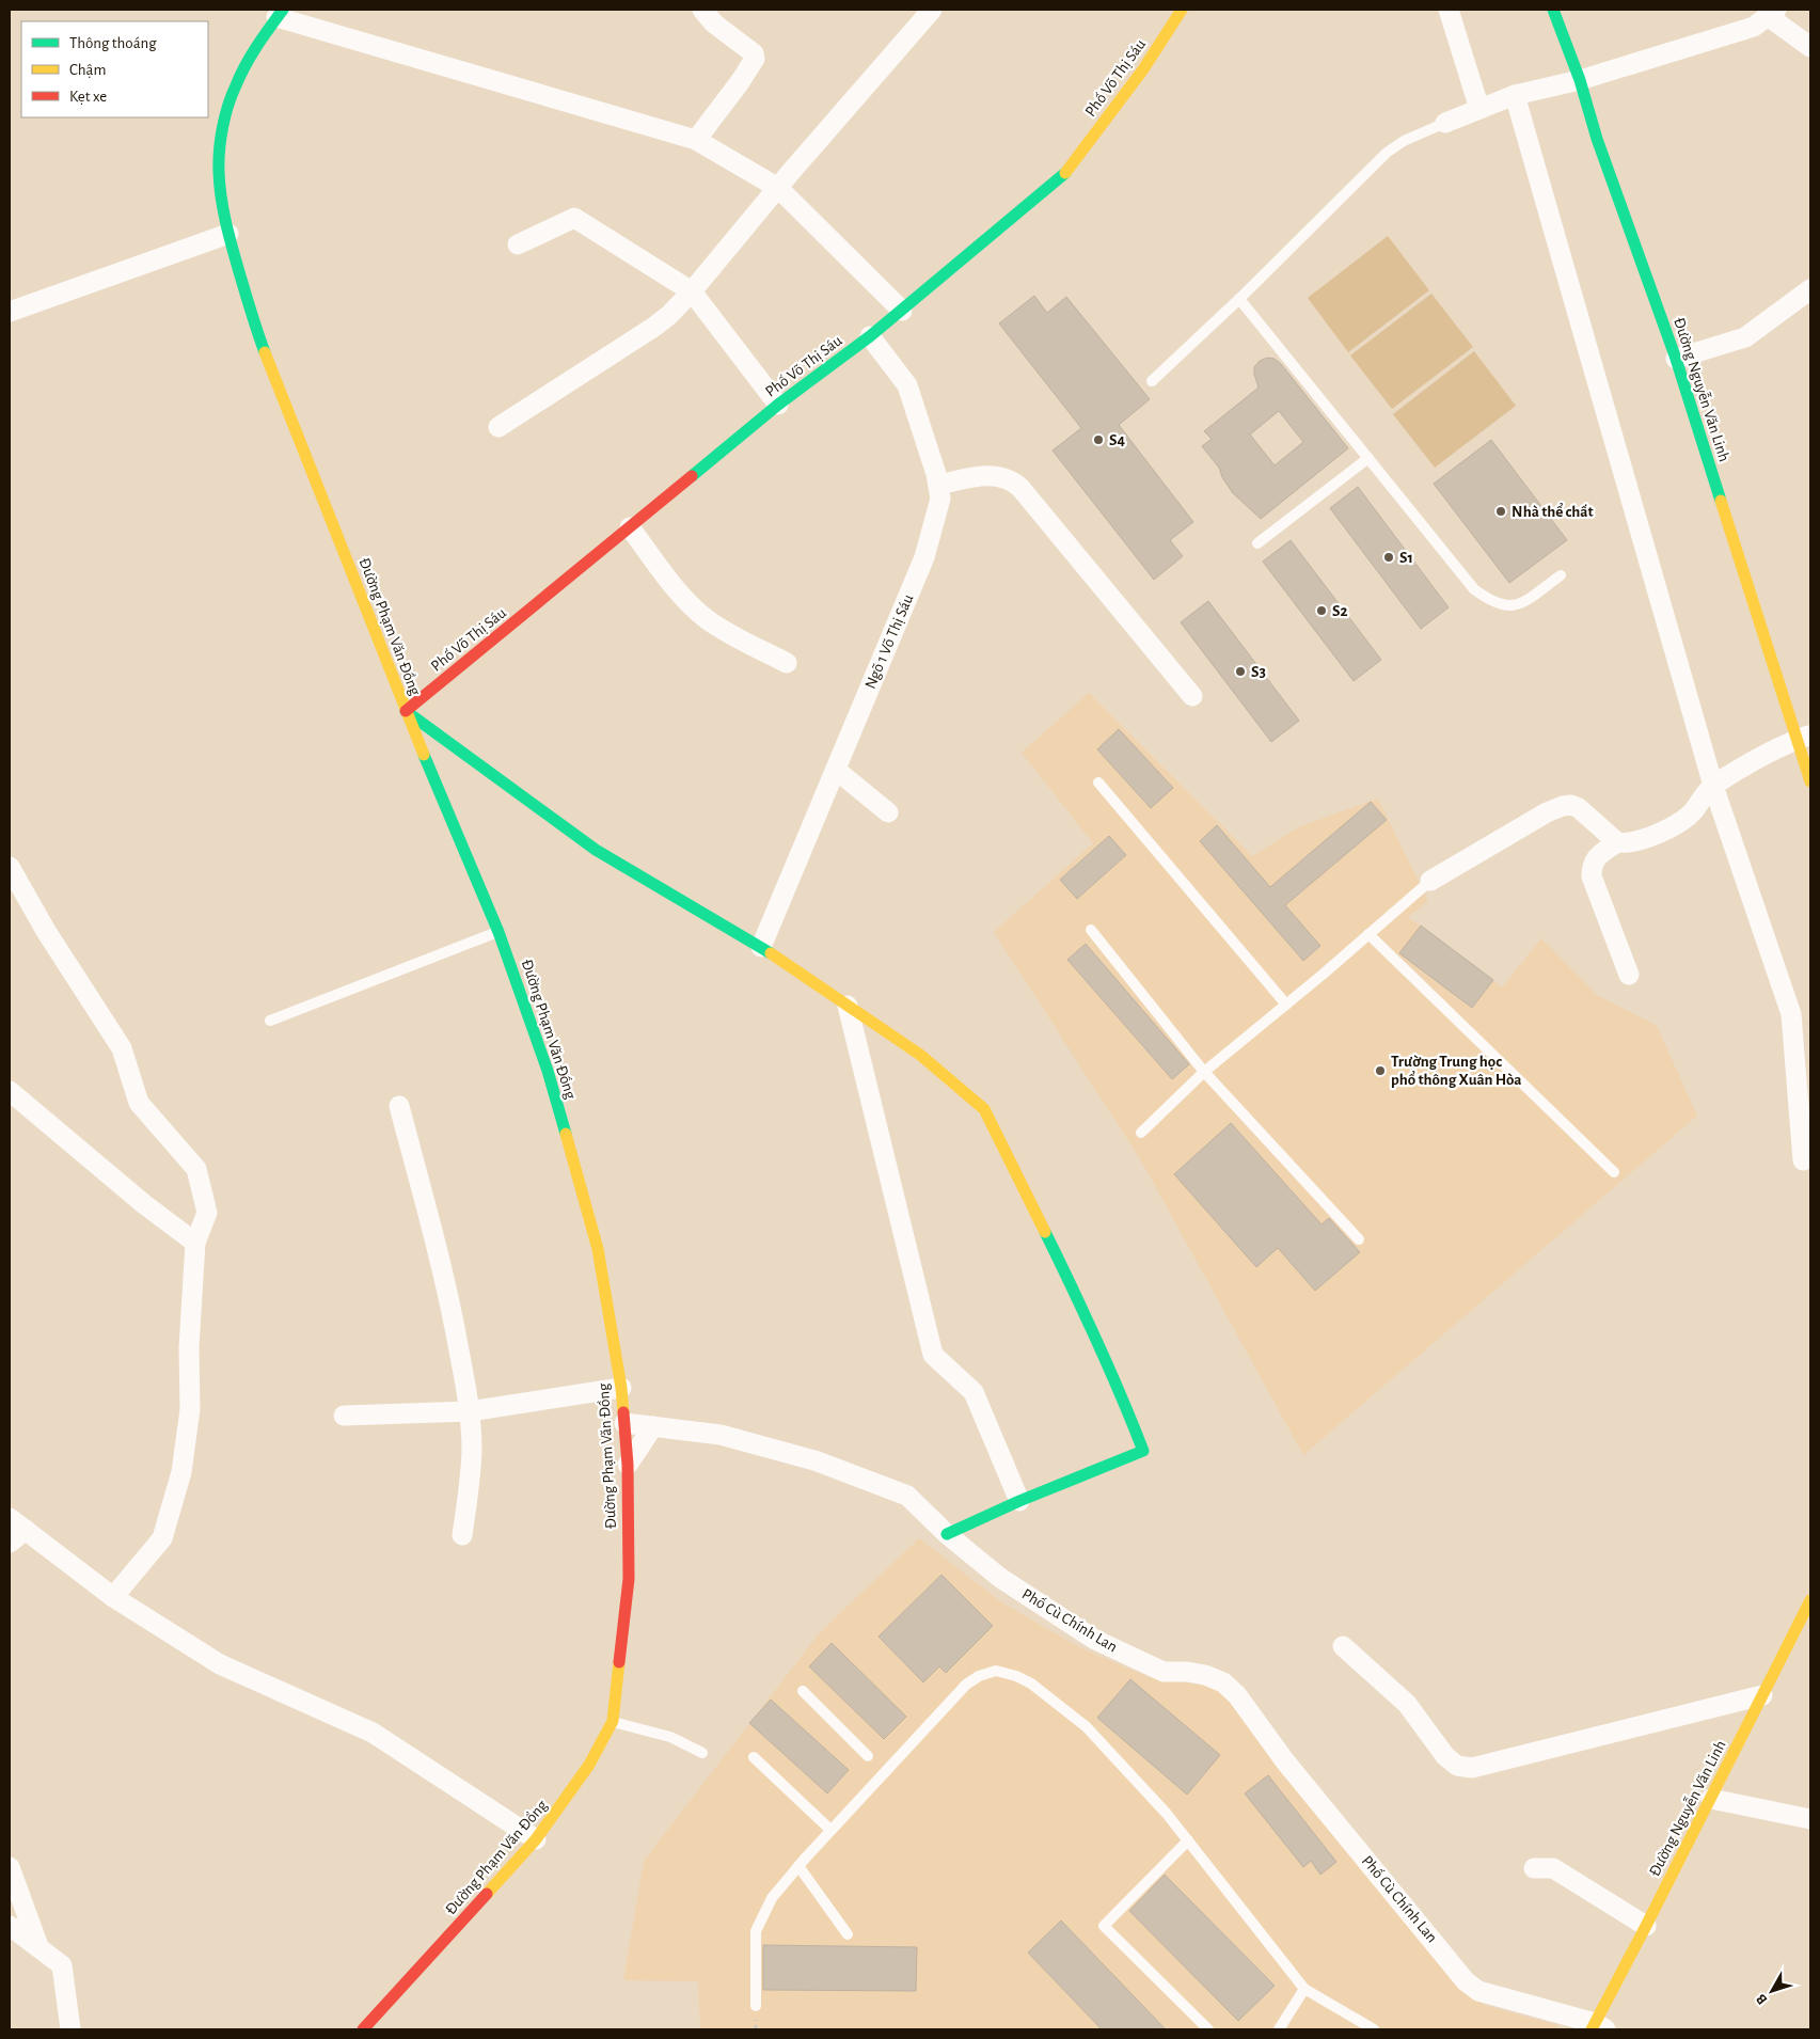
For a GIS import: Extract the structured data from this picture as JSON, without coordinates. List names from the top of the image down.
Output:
{
  "streets": {
    "street": [
      "Phố Võ Thị Sáu",
      "Đường Nguyễn Văn Linh",
      "Đường Phạm Văn Đồng",
      "Ngõ 1 Võ Thị Sáu",
      "Phố Cù Chính Lan"
    ]
  },
  "crossings": [
    ["Phố Võ Thị Sáu", "Đường Phạm Văn Đồng"],
    ["Phố Võ Thị Sáu", "Ngõ 1 Võ Thị Sáu"],
    ["Đường Nguyễn Văn Linh", "Phố Cù Chính Lan"],
    ["Đường Phạm Văn Đồng", "Phố Cù Chính Lan"]
  ],
  "places": [
    "S4",
    "Nhà thể chất",
    "S1",
    "S2",
    "S3",
    "Trường Trung học phổ thông Xuân Hòa"
  ],
  "legend": ["Thông thoáng", "Chậm", "Kẹt xe"],
  "north": "bottom left"
}
